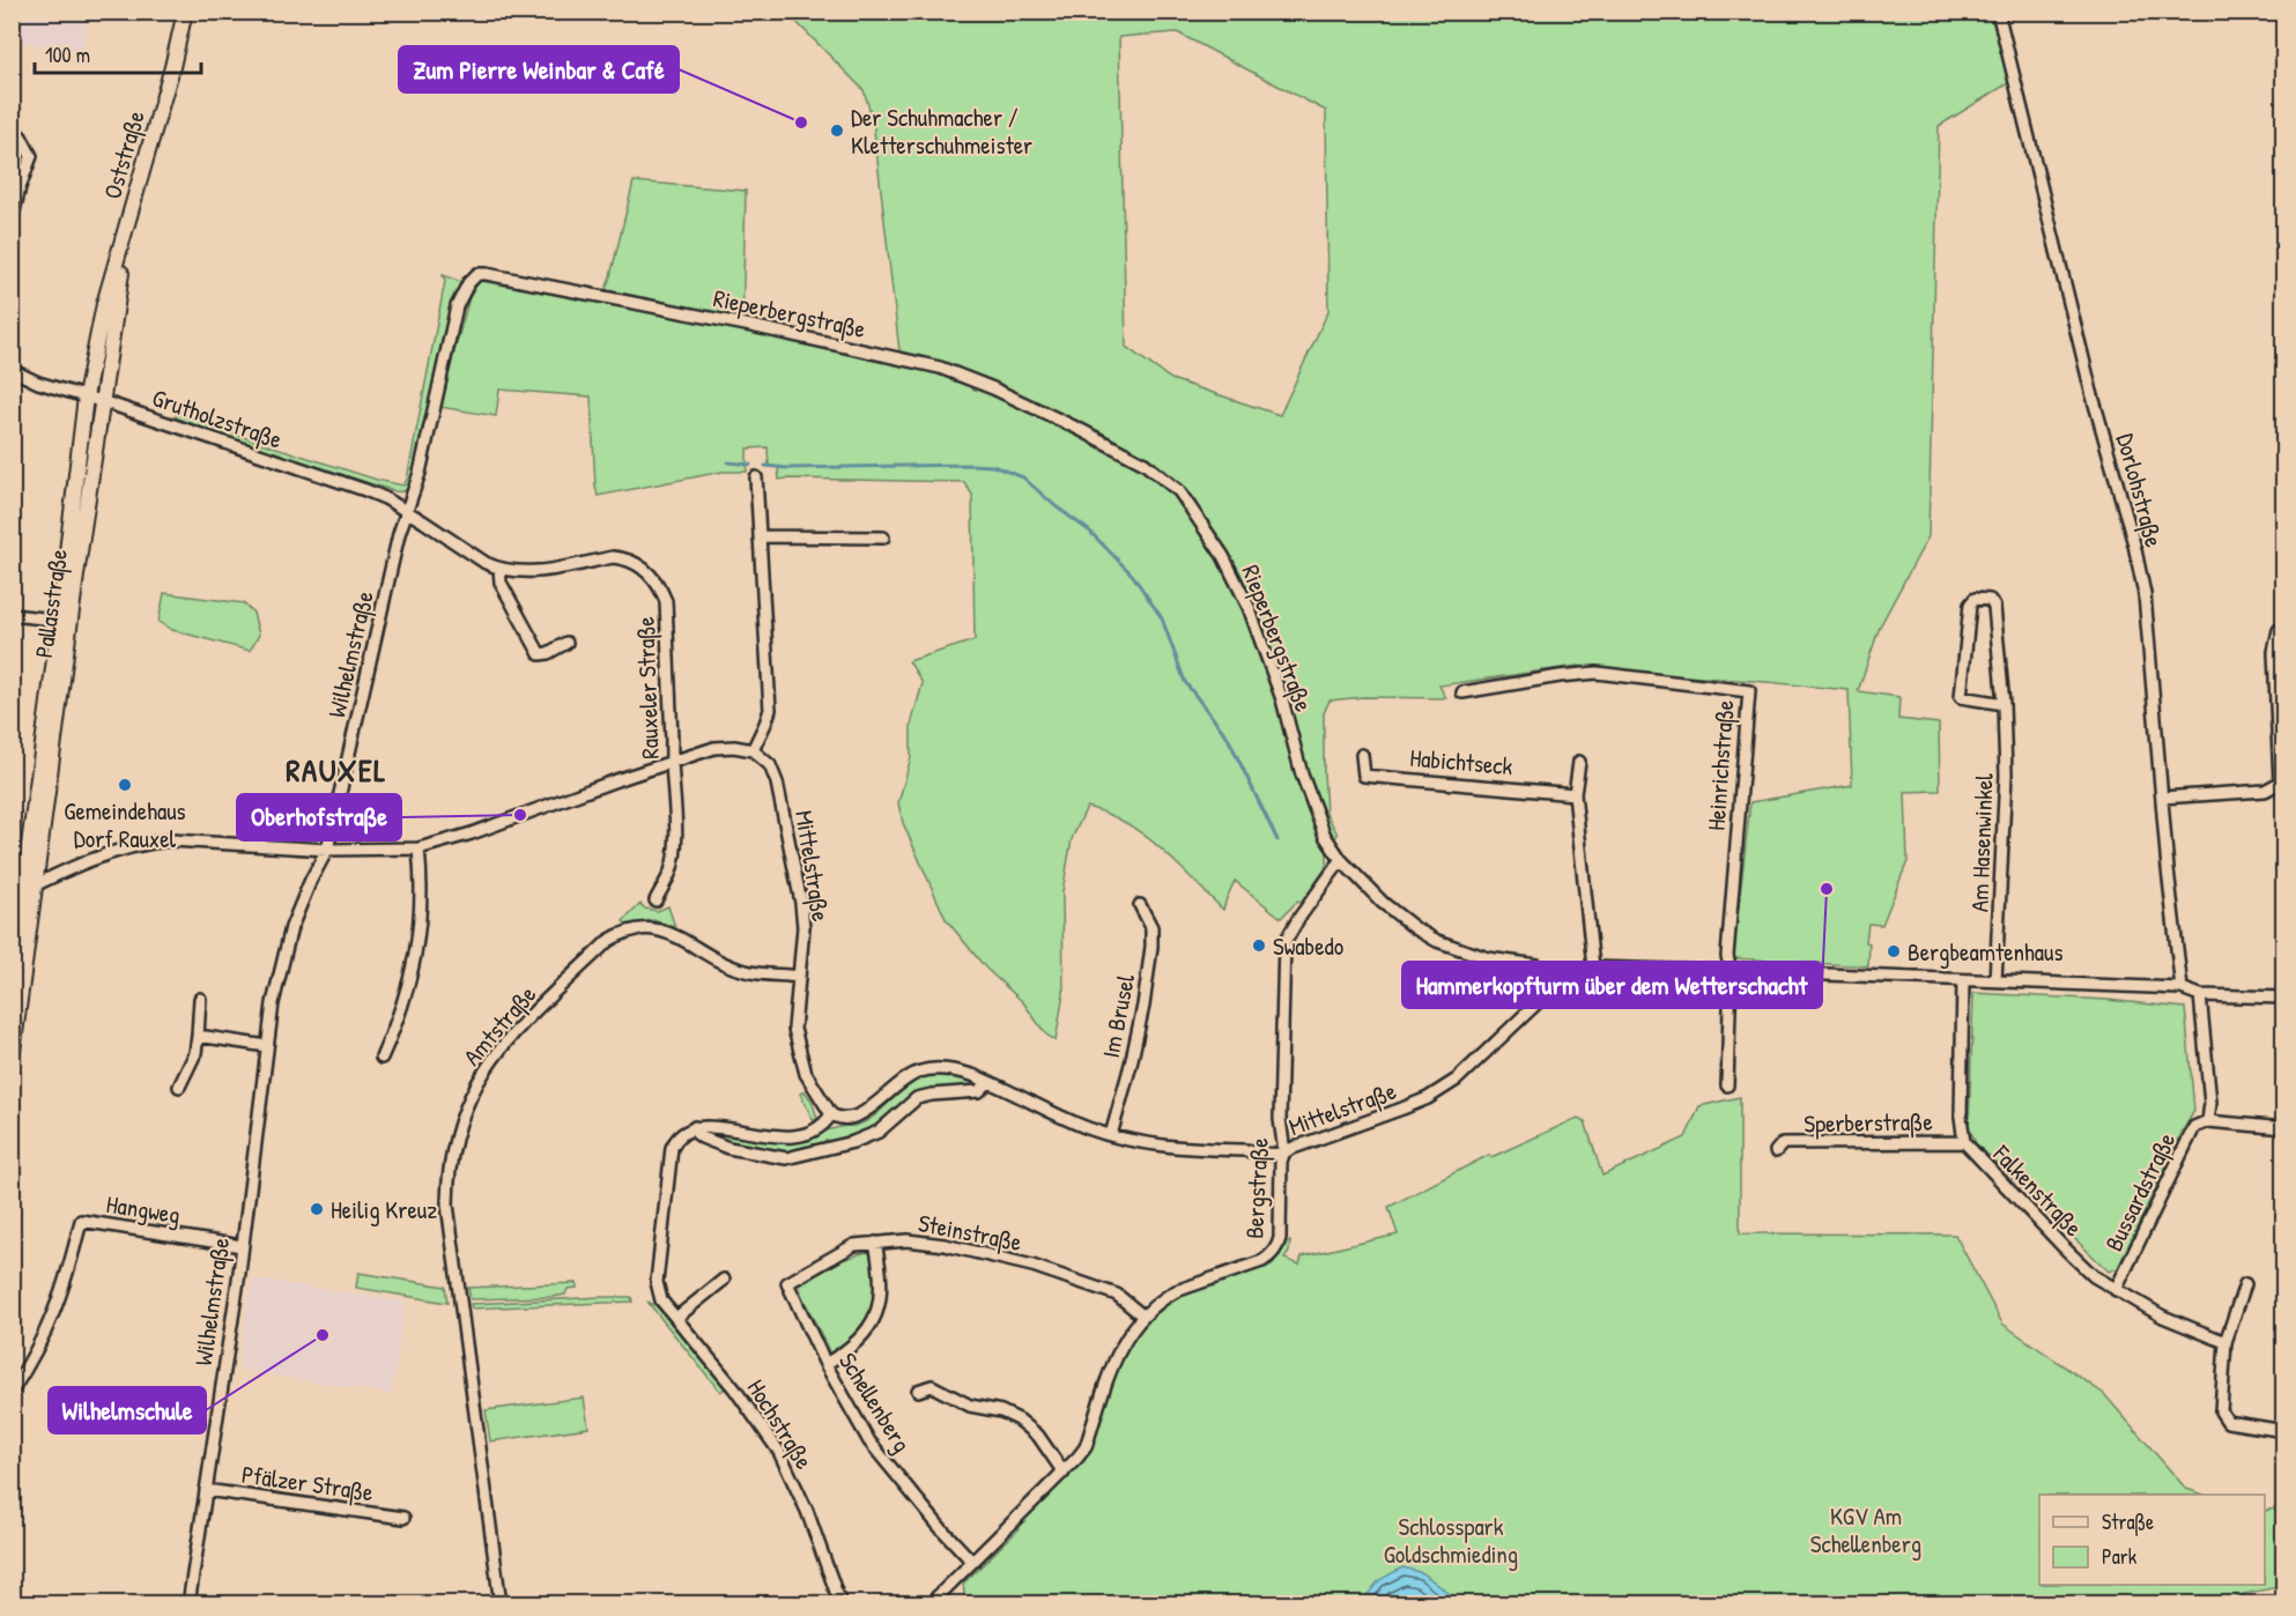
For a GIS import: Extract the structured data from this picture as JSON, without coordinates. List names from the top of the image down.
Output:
{
  "streets": {
    "main road": ["Oststraße", "Pallasstraße"],
    "street": [
      "Rieperbergstraße",
      "Grutholzstraße",
      "Dorlohstraße",
      "Wilhelmstraße",
      "Rauxeler Straße",
      "Habichtseck",
      "Heinrichstraße",
      "Am Hasenwinkel",
      "Mittelstraße",
      "Im Brusel",
      "Amtstraße",
      "Sperberstraße",
      "Bergstraße",
      "Falkenstraße",
      "Bussardstraße",
      "Hangweg",
      "Steinstraße",
      "Schellenberg",
      "Hochstraße",
      "Pfälzer Straße"
    ]
  },
  "crossings": [
    ["Oststraße", "Grutholzstraße"],
    ["Oststraße", "Pallasstraße"],
    ["Rieperbergstraße", "Wilhelmstraße"],
    ["Rieperbergstraße", "Mittelstraße"],
    ["Rieperbergstraße", "Bergstraße"],
    ["Grutholzstraße", "Pallasstraße"],
    ["Grutholzstraße", "Wilhelmstraße"],
    ["Grutholzstraße", "Rauxeler Straße"],
    ["Wilhelmstraße", "Rauxeler Straße"],
    ["Wilhelmstraße", "Hangweg"],
    ["Wilhelmstraße", "Pfälzer Straße"],
    ["Mittelstraße", "Im Brusel"],
    ["Mittelstraße", "Amtstraße"],
    ["Mittelstraße", "Bergstraße"],
    ["Sperberstraße", "Falkenstraße"],
    ["Bergstraße", "Steinstraße"],
    ["Bergstraße", "Schellenberg"],
    ["Falkenstraße", "Bussardstraße"],
    ["Steinstraße", "Schellenberg"]
  ],
  "districts": ["RAUXEL"],
  "parks": ["KGV Am Schellenberg", "Schlosspark Goldschmieding"],
  "places": [
    "Zum Pierre Weinbar & Café",
    "Der Schuhmacher / Kletterschuhmeister",
    "Gemeindehaus Dorf Rauxel",
    "Oberhofstraße",
    "Hammerkopfturm über dem Wetterschacht",
    "Swabedo",
    "Bergbeamtenhaus",
    "Heilig Kreuz",
    "Wilhelmschule"
  ],
  "legend": ["Straße", "Park"],
  "scale_bar": "100 m"
}
